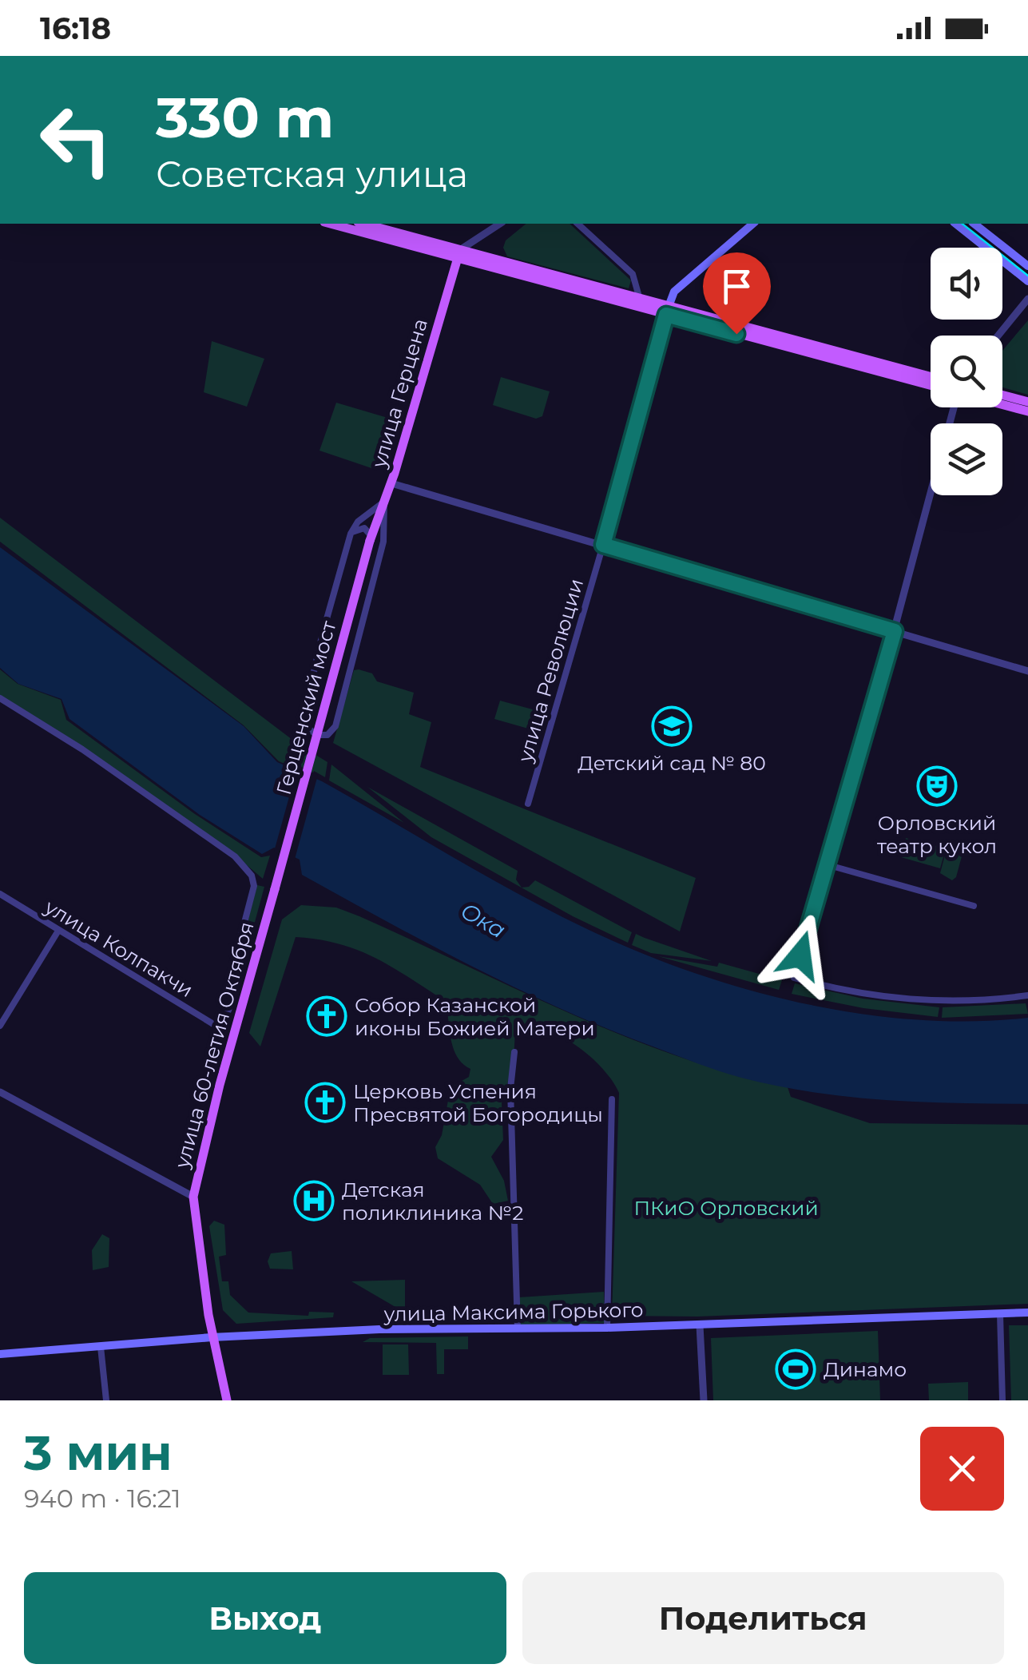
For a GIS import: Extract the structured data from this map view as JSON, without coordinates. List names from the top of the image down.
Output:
{
  "streets": {
    "main road": [
      "улица Герцена",
      "Герценский мост",
      "улица 60-летия Октября",
      "улица Максима Горького"
    ],
    "street": ["улица Революции", "улица Колпакчи"]
  },
  "crossings": [
    ["улица Герцена", "Герценский мост"],
    ["Герценский мост", "улица 60-летия Октября"],
    ["улица 60-летия Октября", "улица Максима Горького"]
  ],
  "water": ["Ока"],
  "parks": ["ПКиО Орловский"],
  "places": {
    "school or university": ["Детский сад № 80"],
    "theatre": ["Орловский театр кукол"],
    "church": ["Собор Казанской иконы Божией Матери", "Церковь Успения Пресвятой Богородицы"],
    "hospital": ["Детская поликлиника №2"],
    "sports": ["Динамо"]
  },
  "page": {
    "status": "16:18",
    "turn": ["330 m", "Советская улица"],
    "heading": ["3 мин", "940 m · 16:21"],
    "buttons": ["Выход", "Поделиться"]
  }
}
